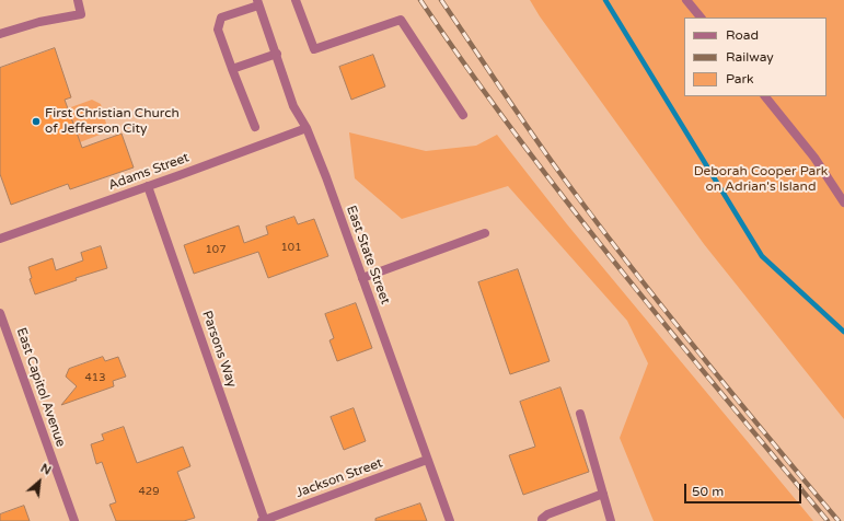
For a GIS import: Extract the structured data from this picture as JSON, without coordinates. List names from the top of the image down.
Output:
{
  "streets": {
    "street": [
      "Adams Street",
      "East State Street",
      "Parsons Way",
      "East Capitol Avenue",
      "Jackson Street"
    ]
  },
  "crossings": [
    ["Adams Street", "East State Street"],
    ["Adams Street", "Parsons Way"],
    ["East State Street", "Jackson Street"],
    ["Parsons Way", "Jackson Street"]
  ],
  "parks": ["Deborah Cooper Park on Adrian's Island"],
  "places": ["First Christian Church of Jefferson City"],
  "house_numbers": [
    "101",
    "107",
    "413",
    "429"
  ],
  "legend": ["Road", "Railway", "Park"],
  "scale_bar": "50 m",
  "north": "top right"
}
